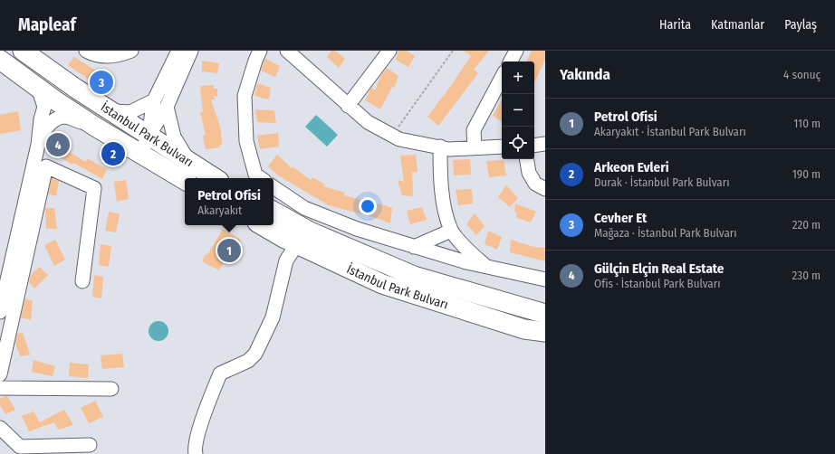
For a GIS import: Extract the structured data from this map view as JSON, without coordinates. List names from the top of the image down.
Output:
{
  "streets": {
    "highway": ["İstanbul Park Bulvarı"]
  },
  "page": {
    "header": "Mapleaf",
    "nav": ["Harita", "Katmanlar", "Paylaş"],
    "heading": ["Yakında", "4 sonuç"],
    "map_buttons": ["+", "−"],
    "pins": [
      "3",
      "4",
      "2",
      "1"
    ],
    "list": [
      {
        "mark": "1",
        "name": "Petrol Ofisi",
        "note": "Akaryakıt · İstanbul Park Bulvarı",
        "value": "110 m"
      },
      {
        "mark": "2",
        "name": "Arkeon Evleri",
        "note": "Durak · İstanbul Park Bulvarı",
        "value": "190 m"
      },
      {
        "mark": "3",
        "name": "Cevher Et",
        "note": "Mağaza · İstanbul Park Bulvarı",
        "value": "220 m"
      },
      {
        "mark": "4",
        "name": "Gülçin Elçin Real Estate",
        "note": "Ofis · İstanbul Park Bulvarı",
        "value": "230 m"
      }
    ],
    "popup": ["Petrol Ofisi", "Akaryakıt"]
  }
}
